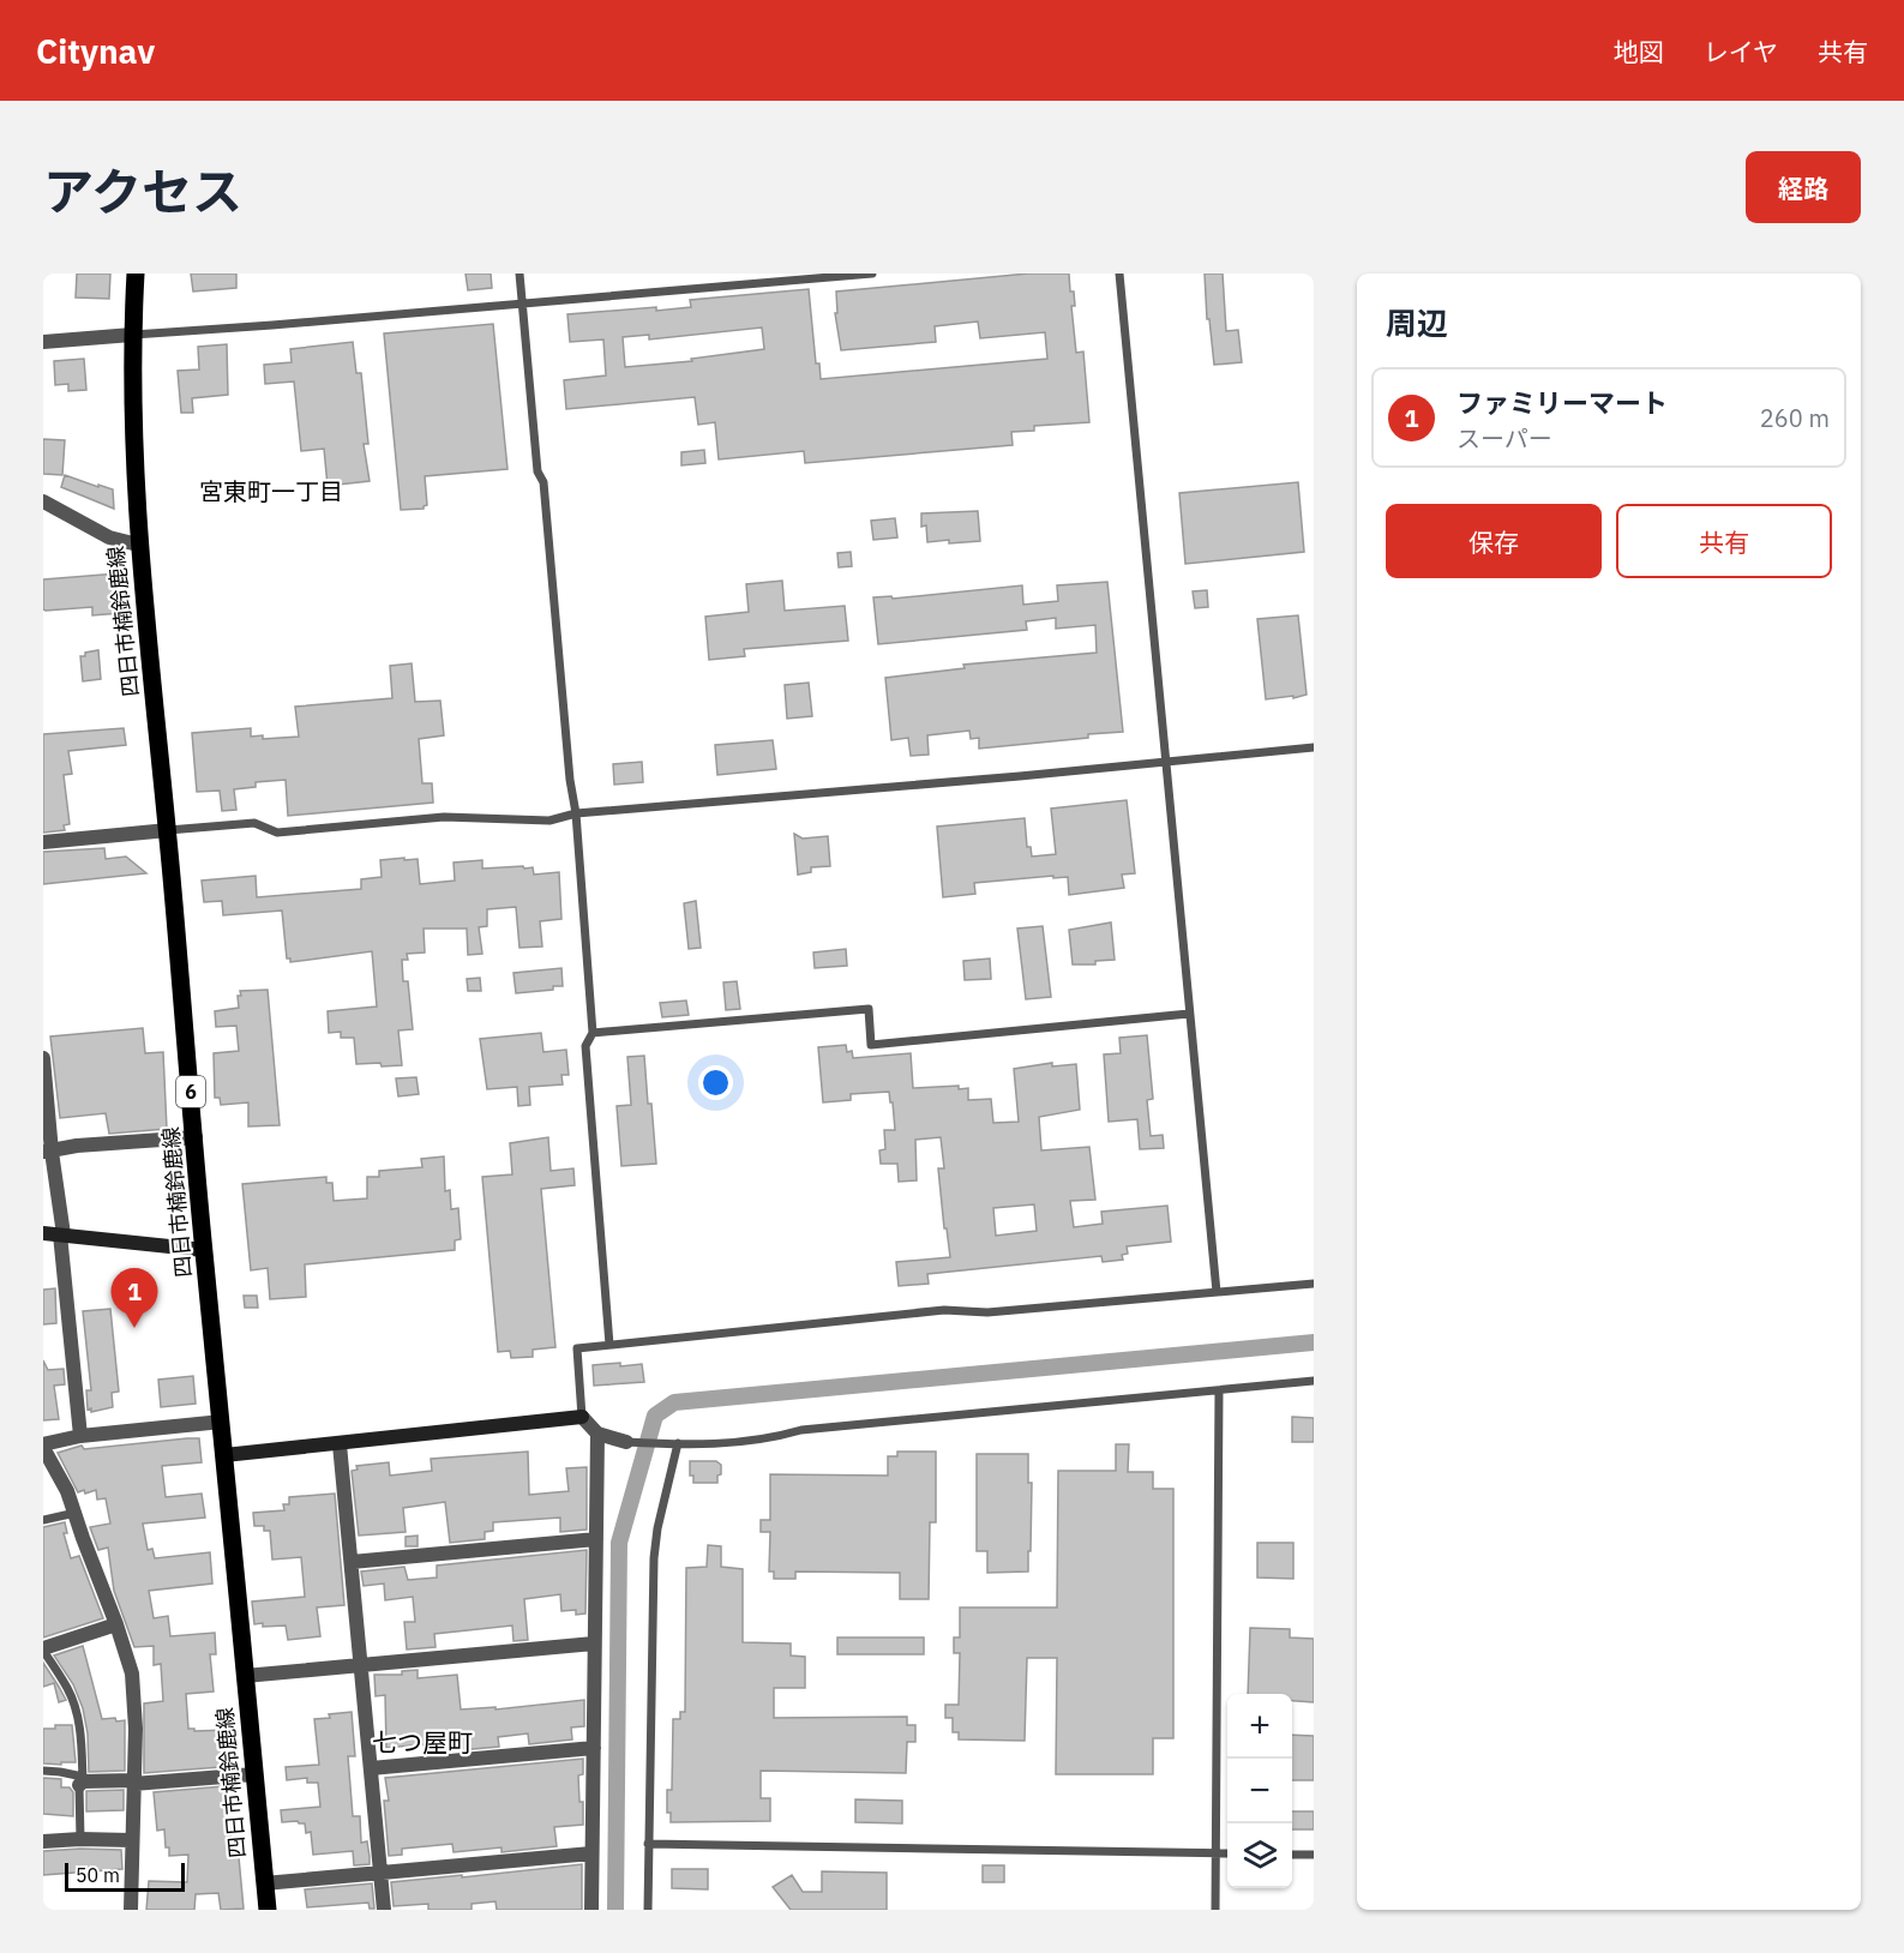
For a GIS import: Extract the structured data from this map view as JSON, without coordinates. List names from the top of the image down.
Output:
{
  "streets": {
    "main road": ["四日市楠鈴鹿線", "6"]
  },
  "districts": ["宮東町一丁目", "七つ屋町"],
  "scale_bar": "50 m",
  "page": {
    "header": "Citynav",
    "nav": ["地図", "レイヤ", "共有"],
    "title": "アクセス",
    "buttons": [
      "経路",
      ["保存", "共有"]
    ],
    "heading": "周辺",
    "list": [
      {
        "mark": "1",
        "name": "ファミリーマート",
        "note": "スーパー",
        "value": "260 m"
      }
    ],
    "pins": "1",
    "map_buttons": ["+", "−"],
    "scale": "50 m"
  }
}
